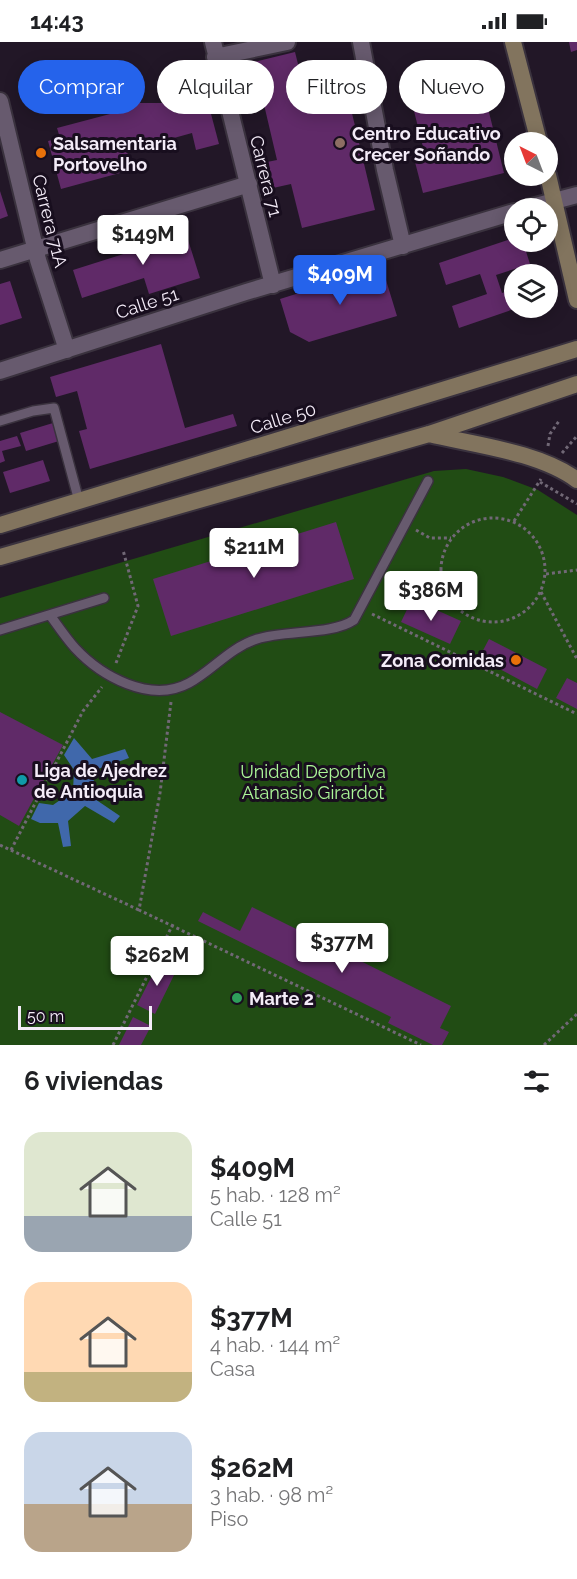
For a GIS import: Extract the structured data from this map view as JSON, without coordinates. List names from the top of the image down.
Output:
{
  "streets": {
    "main road": ["Calle 50"],
    "street": ["Carrera 71", "Carrera 71A", "Calle 51"]
  },
  "crossings": [
    ["Carrera 71", "Calle 51"],
    ["Carrera 71A", "Calle 51"]
  ],
  "parks": ["Unidad Deportiva Atanasio Girardot"],
  "places": [
    "Centro Educativo Crecer Soñando",
    "Salsamentaria Portovelho",
    "Zona Comidas",
    "Liga de Ajedrez de Antioquia",
    "Marte 2"
  ],
  "scale_bar": "50 m",
  "north": "top left",
  "page": {
    "status": "14:43",
    "chip": [
      "Comprar",
      "Alquilar",
      "Filtros",
      "Nuevo"
    ],
    "price": [
      "$149M",
      "$409M",
      "$211M",
      "$386M",
      "$377M",
      "$262M"
    ],
    "scale": "50 m",
    "heading": "6 viviendas",
    "list": [
      {
        "name": "$409M",
        "note": "5 hab. · 128 m² · Calle 51"
      },
      {
        "name": "$377M",
        "note": "4 hab. · 144 m² · Casa"
      },
      {
        "name": "$262M",
        "note": "3 hab. · 98 m² · Piso"
      }
    ]
  }
}
